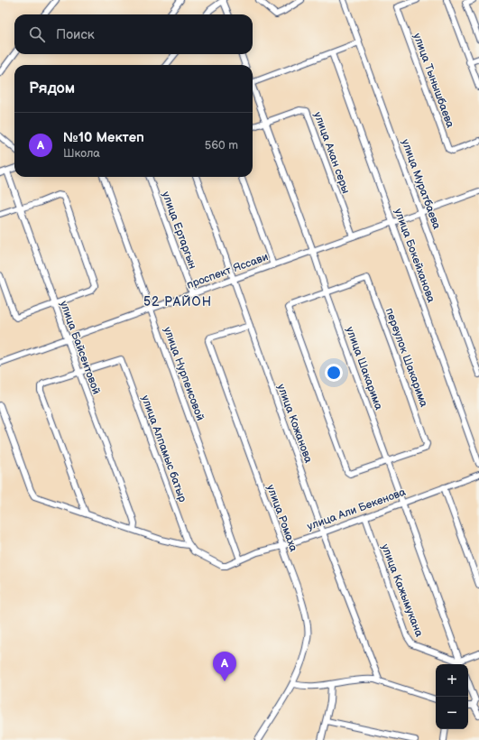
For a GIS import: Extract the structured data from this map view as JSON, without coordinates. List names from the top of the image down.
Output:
{
  "streets": {
    "street": [
      "улица Тынышбаева",
      "улица Акан серы",
      "улица Муратбаева",
      "улица Ертаргын",
      "улица Бокейханова",
      "проспект Яссави",
      "улица Байсеитовой",
      "переулок Шакарима",
      "улица Шакарима",
      "улица Нурпеисовой",
      "улица Кожанова",
      "улица Алпамыс батыр",
      "улица Али Бекенова",
      "улица Ромаха",
      "улица Кажымукана"
    ]
  },
  "crossings": [
    ["улица Акан серы", "проспект Яссави"],
    ["улица Акан серы", "улица Шакарима"],
    ["улица Муратбаева", "проспект Яссави"],
    ["улица Ертаргын", "проспект Яссави"],
    ["улица Бокейханова", "проспект Яссави"],
    ["проспект Яссави", "улица Байсеитовой"],
    ["проспект Яссави", "улица Шакарима"],
    ["проспект Яссави", "улица Нурпеисовой"],
    ["проспект Яссави", "улица Кожанова"],
    ["улица Байсеитовой", "улица Алпамыс батыр"],
    ["переулок Шакарима", "улица Шакарима"],
    ["улица Шакарима", "улица Али Бекенова"],
    ["улица Шакарима", "улица Кажымукана"],
    ["улица Нурпеисовой", "улица Али Бекенова"],
    ["улица Кожанова", "улица Али Бекенова"],
    ["улица Кожанова", "улица Ромаха"],
    ["улица Алпамыс батыр", "улица Али Бекенова"],
    ["улица Али Бекенова", "улица Ромаха"],
    ["улица Али Бекенова", "улица Кажымукана"]
  ],
  "districts": ["52 РАЙОН"],
  "page": {
    "search": "Поиск",
    "heading": "Рядом",
    "list": [
      {
        "mark": "A",
        "name": "№10 Мектеп",
        "note": "Школа",
        "value": "560 m"
      }
    ],
    "pins": "A",
    "map_buttons": ["+", "−"]
  }
}
